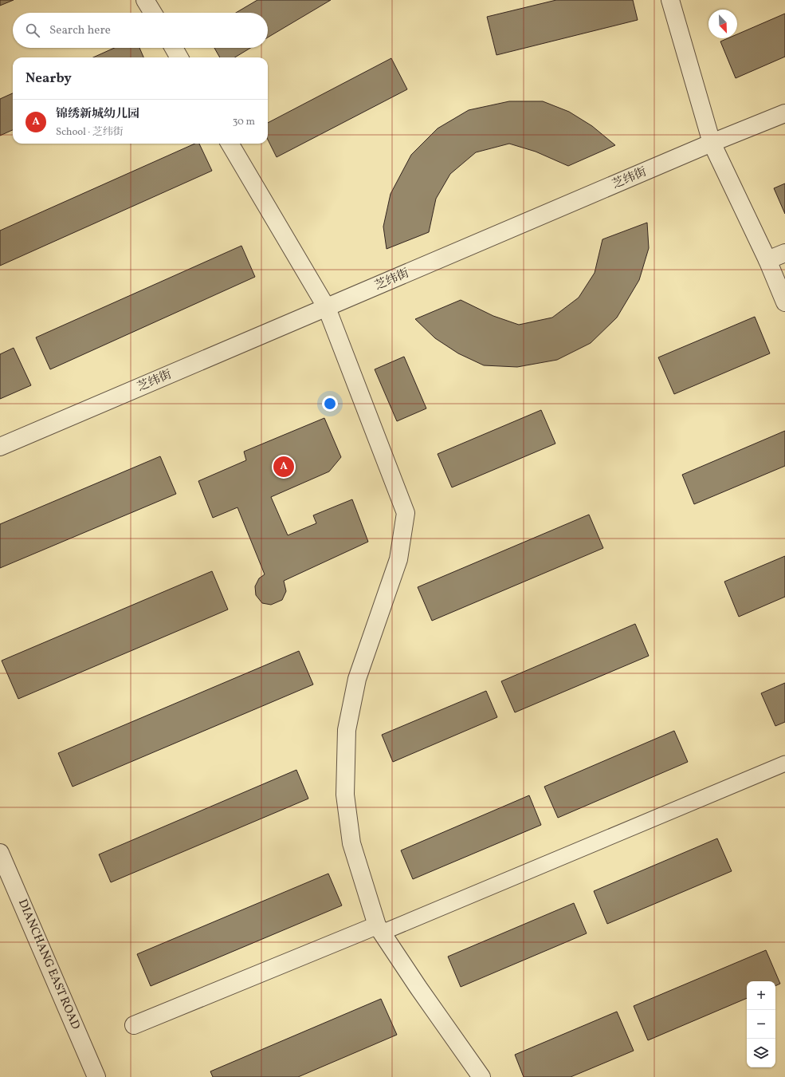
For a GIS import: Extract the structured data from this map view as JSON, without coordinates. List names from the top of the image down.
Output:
{
  "streets": {
    "street": ["芝纬街", "DIANCHANG EAST ROAD"]
  },
  "north": "bottom right",
  "page": {
    "search": "Search here",
    "heading": "Nearby",
    "list": [
      {
        "mark": "A",
        "name": "锦绣新城幼儿园",
        "note": "School · 芝纬街",
        "value": "30 m"
      }
    ],
    "pins": "A",
    "map_buttons": ["+", "−"]
  }
}
